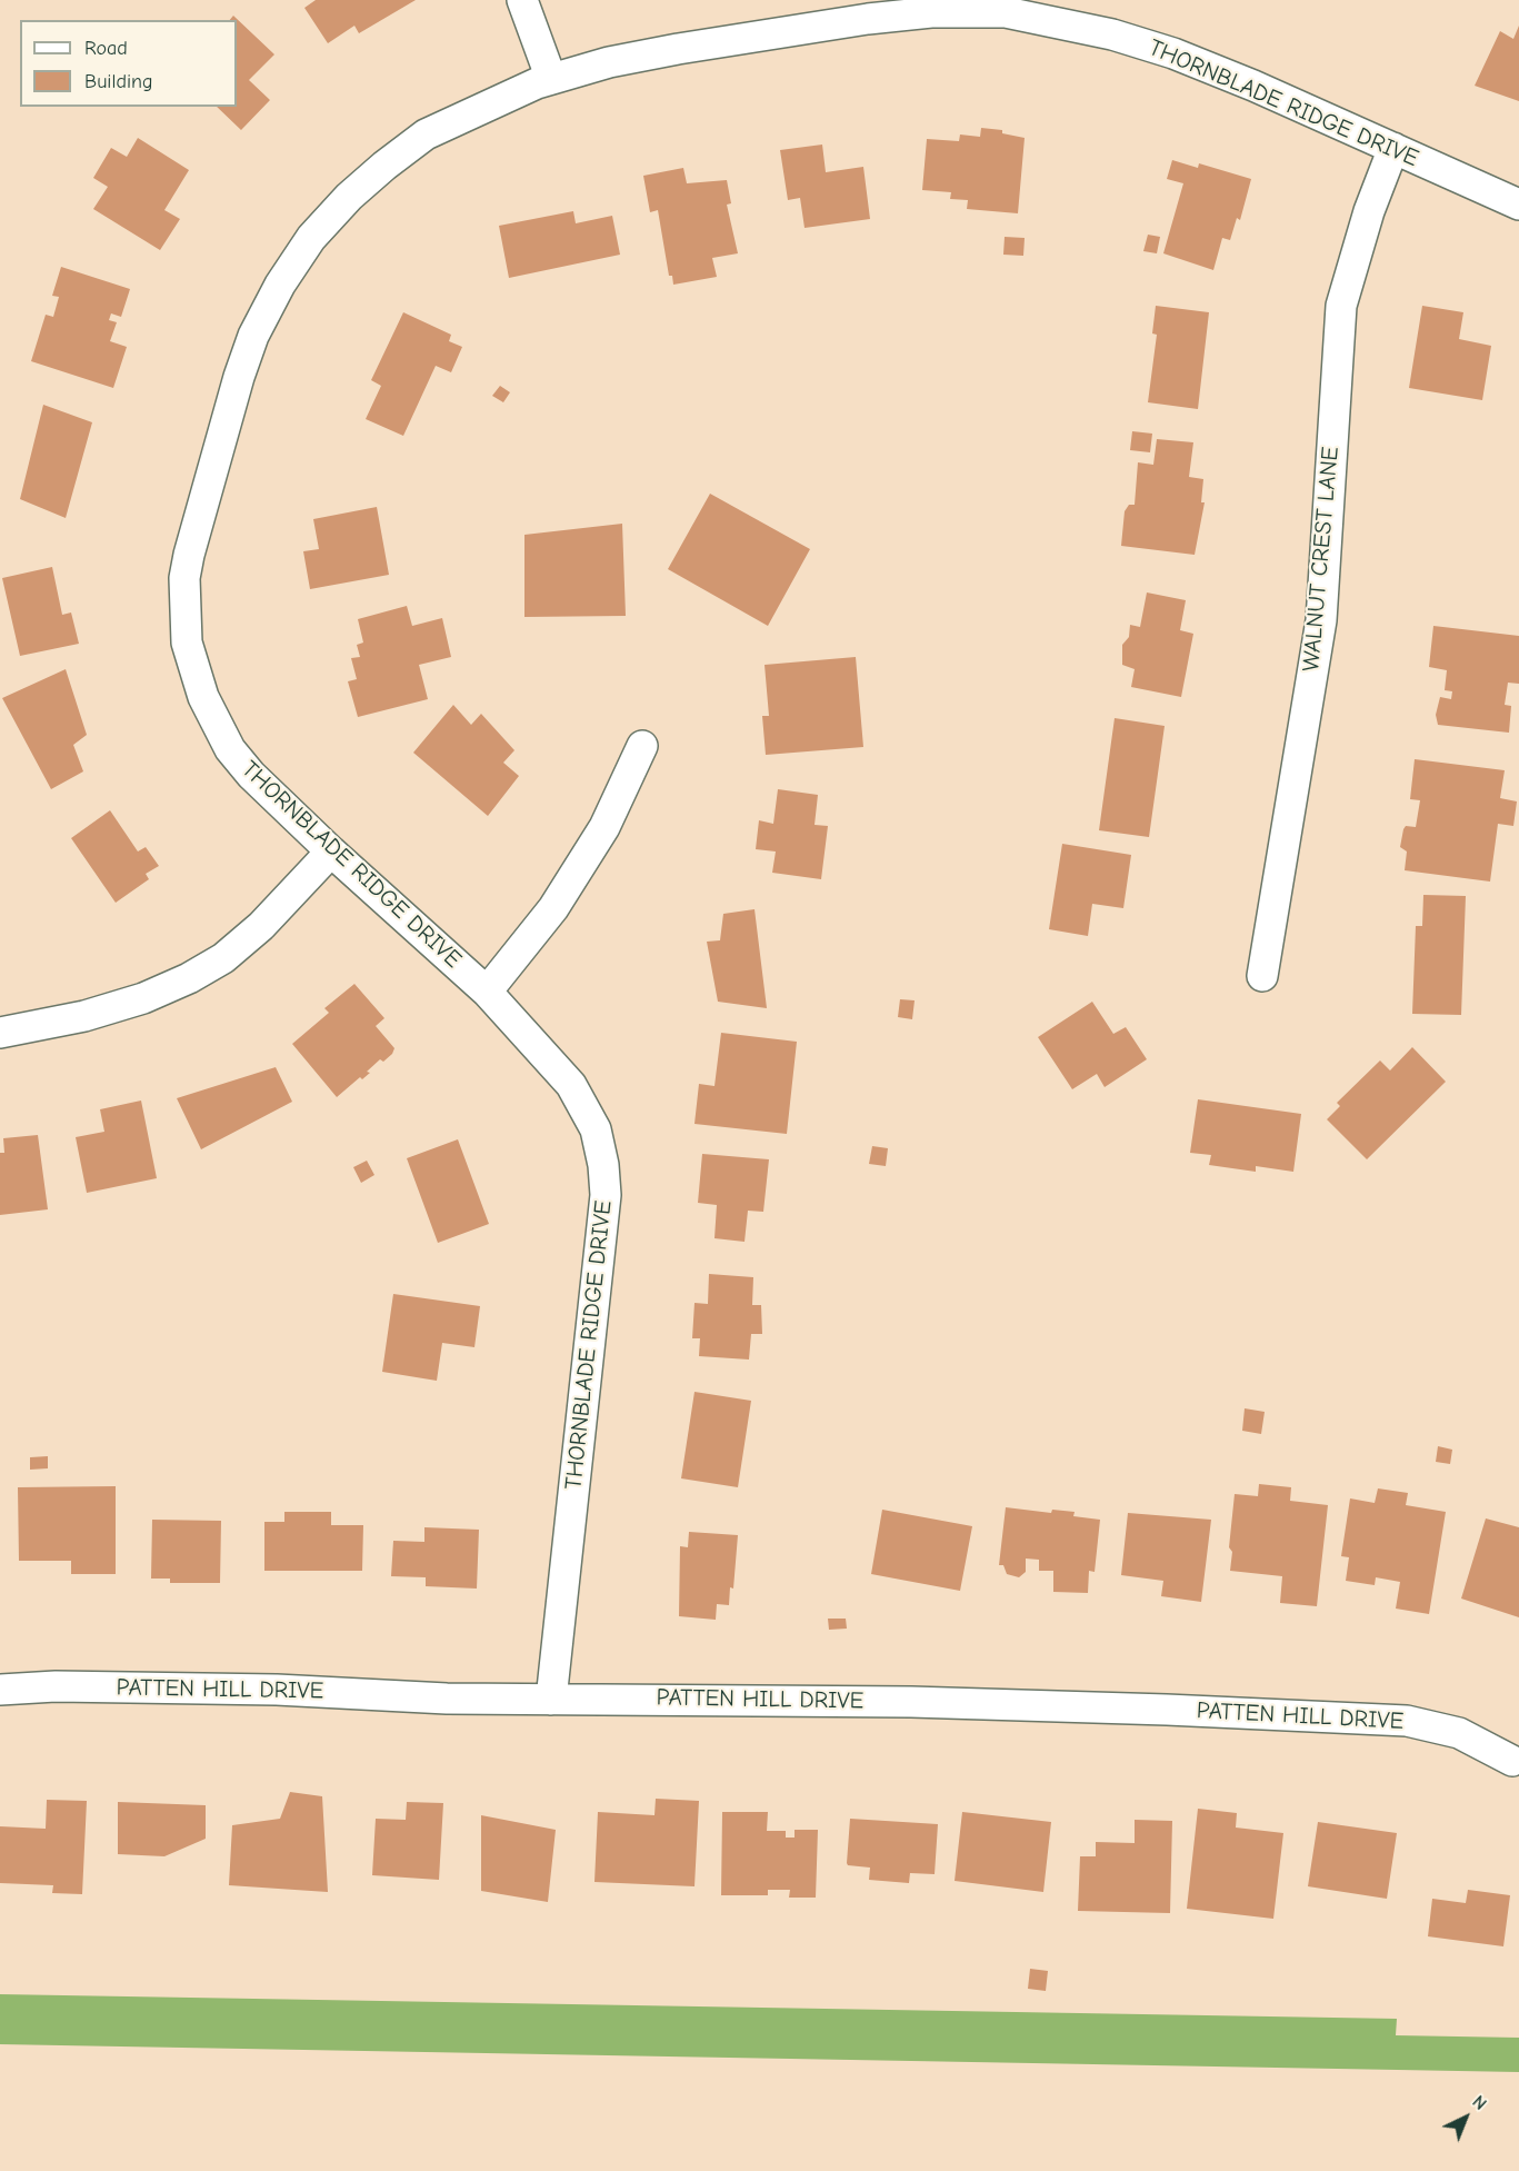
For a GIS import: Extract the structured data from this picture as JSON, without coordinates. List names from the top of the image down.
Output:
{
  "streets": {
    "street": ["THORNBLADE RIDGE DRIVE", "WALNUT CREST LANE", "PATTEN HILL DRIVE"]
  },
  "crossings": [
    ["THORNBLADE RIDGE DRIVE", "WALNUT CREST LANE"],
    ["THORNBLADE RIDGE DRIVE", "PATTEN HILL DRIVE"]
  ],
  "legend": ["Road", "Building"],
  "north": "top right"
}
